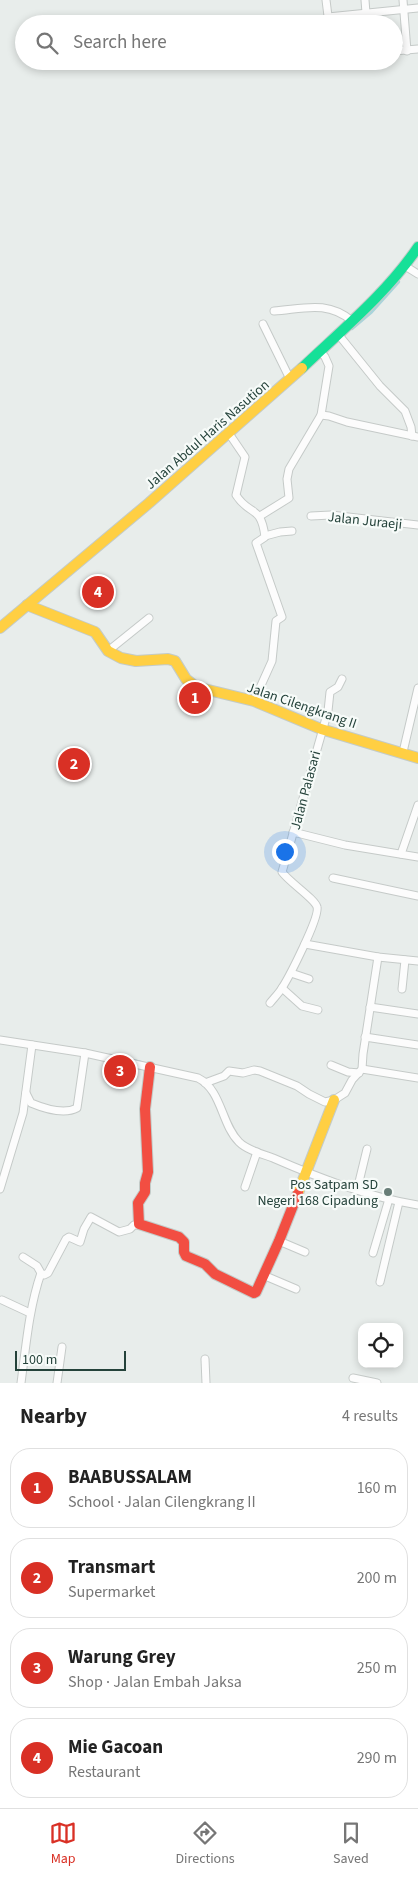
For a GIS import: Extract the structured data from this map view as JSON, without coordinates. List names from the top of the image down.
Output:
{
  "streets": {
    "main road": ["Jalan Abdul Haris Nasution", "Jalan Cilengkrang II"],
    "street": ["Jalan Juraeji", "Jalan Palasari"]
  },
  "crossings": [
    ["Jalan Cilengkrang II", "Jalan Palasari"]
  ],
  "places": ["Pos Satpam SD Negeri 168 Cipadung"],
  "scale_bar": "100 m",
  "page": {
    "search": "Search here",
    "pins": [
      "4",
      "1",
      "2",
      "3"
    ],
    "scale": "100 m",
    "heading": ["Nearby", "4 results"],
    "list": [
      {
        "mark": "1",
        "name": "BAABUSSALAM",
        "note": "School · Jalan Cilengkrang II",
        "value": "160 m"
      },
      {
        "mark": "2",
        "name": "Transmart",
        "note": "Supermarket",
        "value": "200 m"
      },
      {
        "mark": "3",
        "name": "Warung Grey",
        "note": "Shop · Jalan Embah Jaksa",
        "value": "250 m"
      },
      {
        "mark": "4",
        "name": "Mie Gacoan",
        "note": "Restaurant",
        "value": "290 m"
      }
    ],
    "nav": ["Map", "Directions", "Saved"]
  }
}
